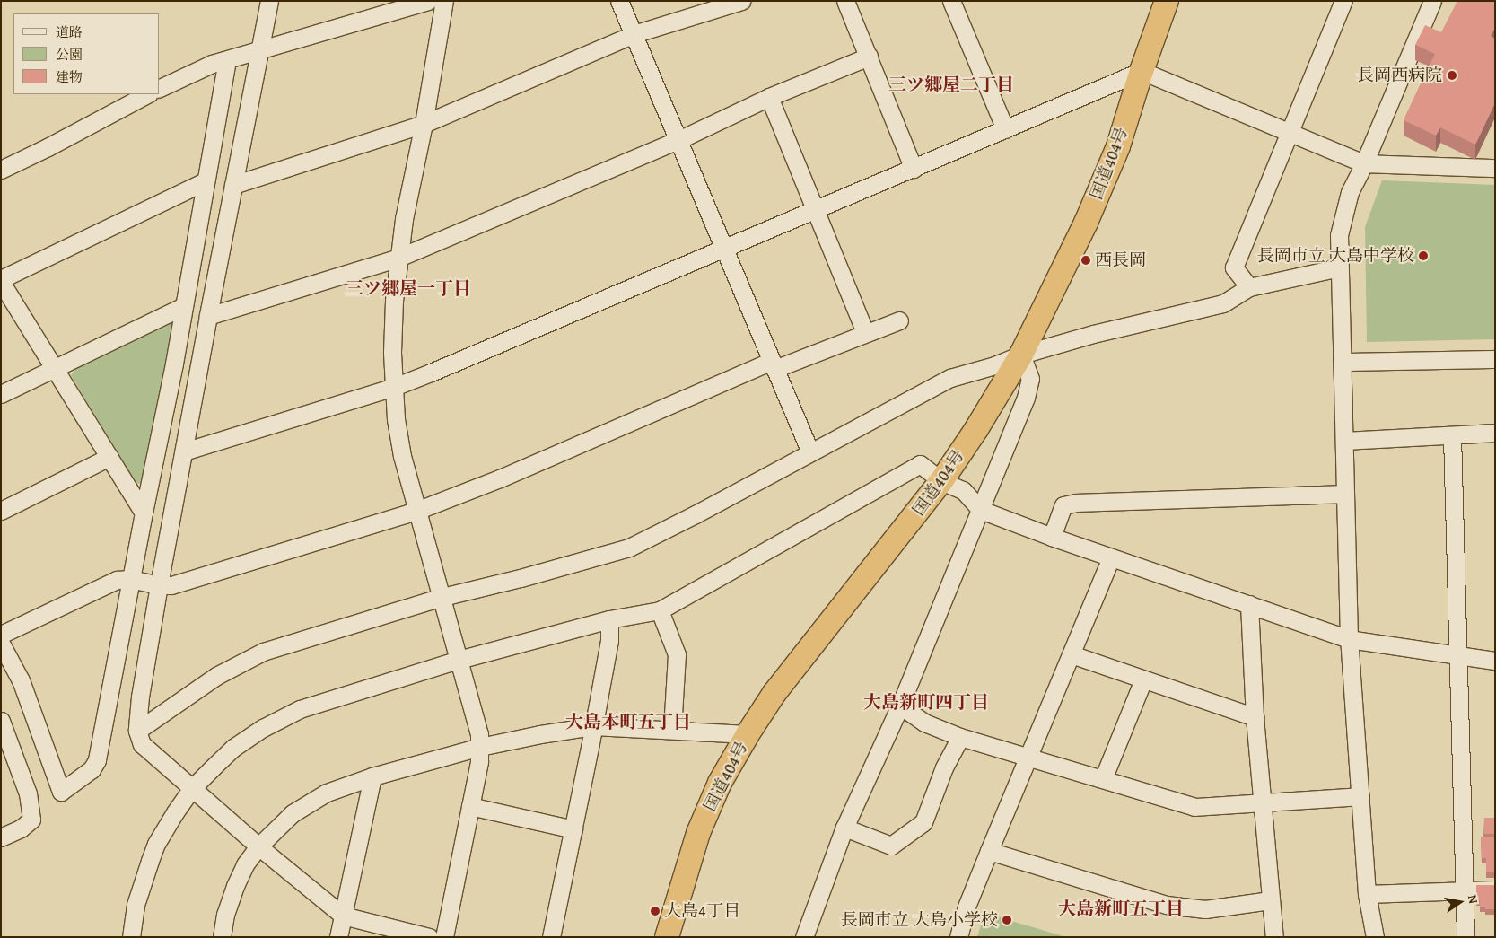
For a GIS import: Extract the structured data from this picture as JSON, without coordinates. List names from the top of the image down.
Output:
{
  "streets": {
    "highway": ["国道404号"]
  },
  "districts": [
    "三ツ郷屋二丁目",
    "三ツ郷屋一丁目",
    "大島新町四丁目",
    "大島本町五丁目",
    "大島新町五丁目"
  ],
  "places": [
    "長岡西病院",
    "長岡市立 大島中学校",
    "西長岡",
    "大島4丁目",
    "長岡市立 大島小学校"
  ],
  "legend": ["道路", "公園", "建物"],
  "north": "right"
}
